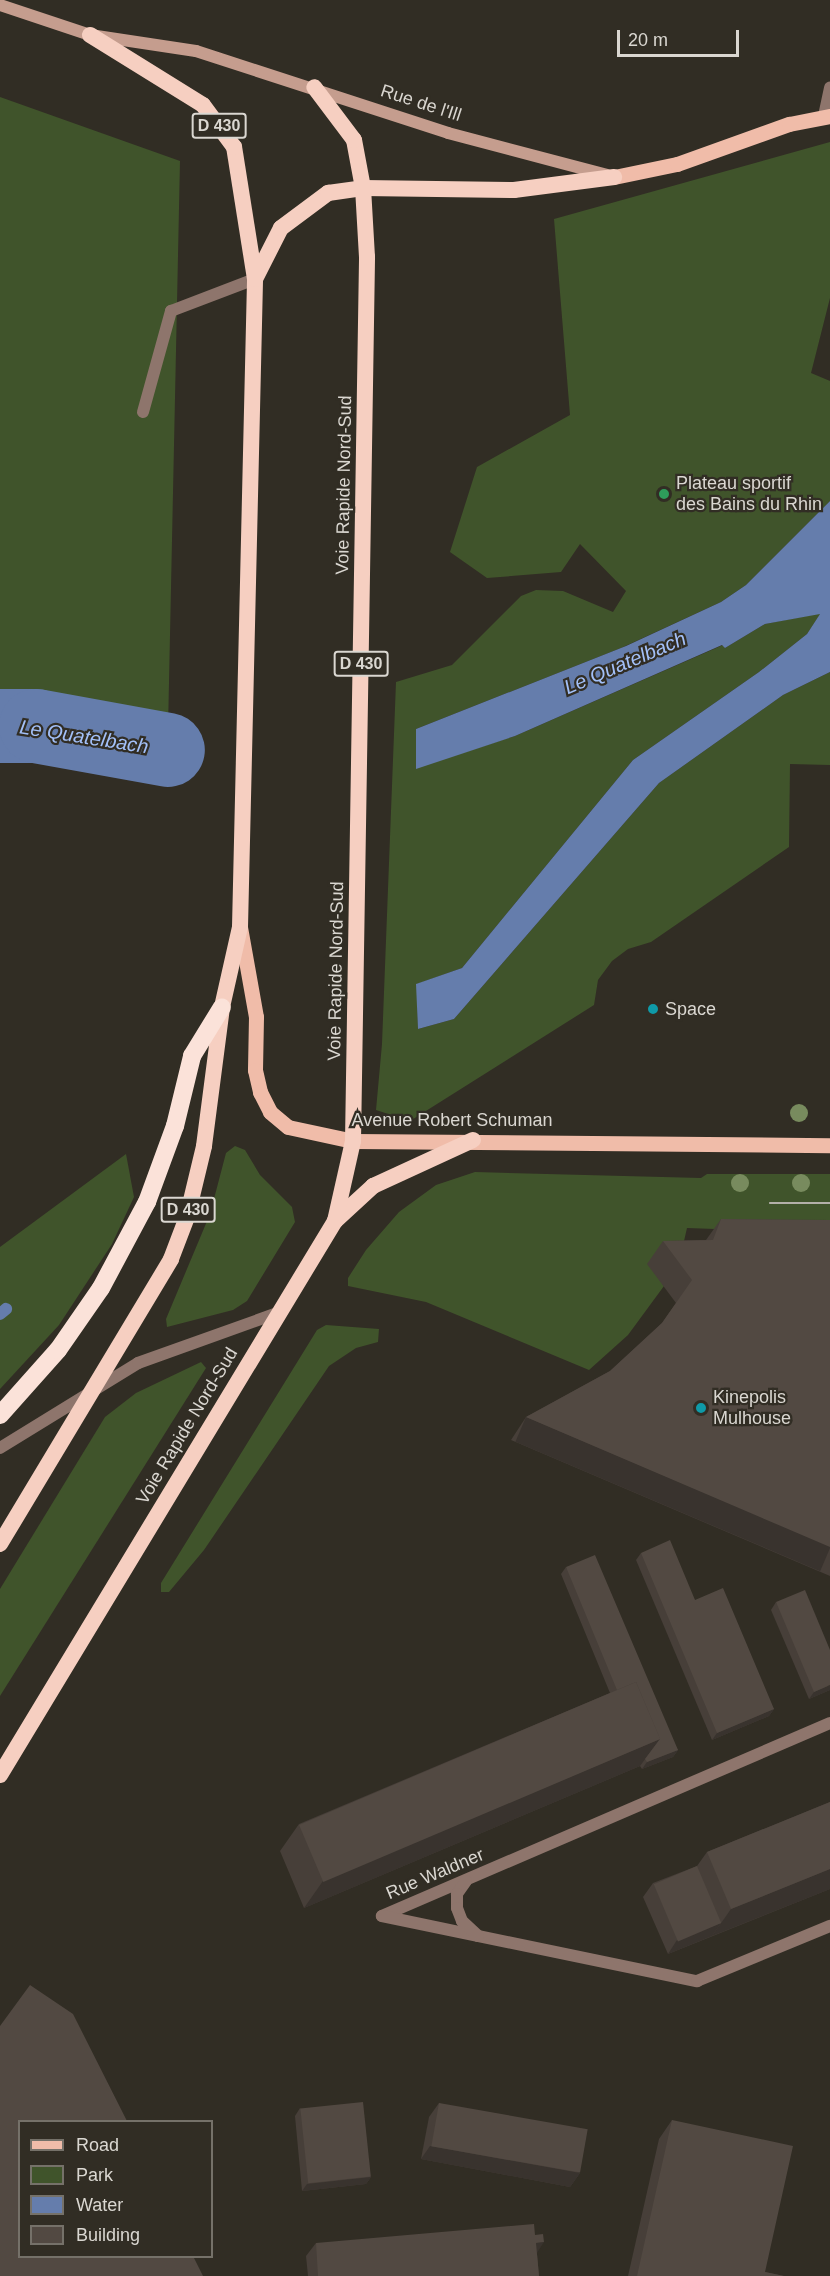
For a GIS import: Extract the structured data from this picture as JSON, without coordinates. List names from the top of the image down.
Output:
{
  "streets": {
    "highway": ["D 430", "Voie Rapide Nord-Sud"],
    "main road": ["Rue de l'Ill", "Avenue Robert Schuman"],
    "street": ["Rue Waldner"]
  },
  "crossings": [
    ["Rue de l'Ill", "D 430"],
    ["Rue de l'Ill", "Voie Rapide Nord-Sud"],
    ["D 430", "Avenue Robert Schuman"],
    ["Voie Rapide Nord-Sud", "Avenue Robert Schuman"]
  ],
  "water": ["Le Quatelbach"],
  "places": ["Plateau sportif des Bains du Rhin", "Space", "Kinepolis Mulhouse"],
  "legend": [
    "Road",
    "Park",
    "Water",
    "Building"
  ],
  "scale_bar": "20 m"
}
